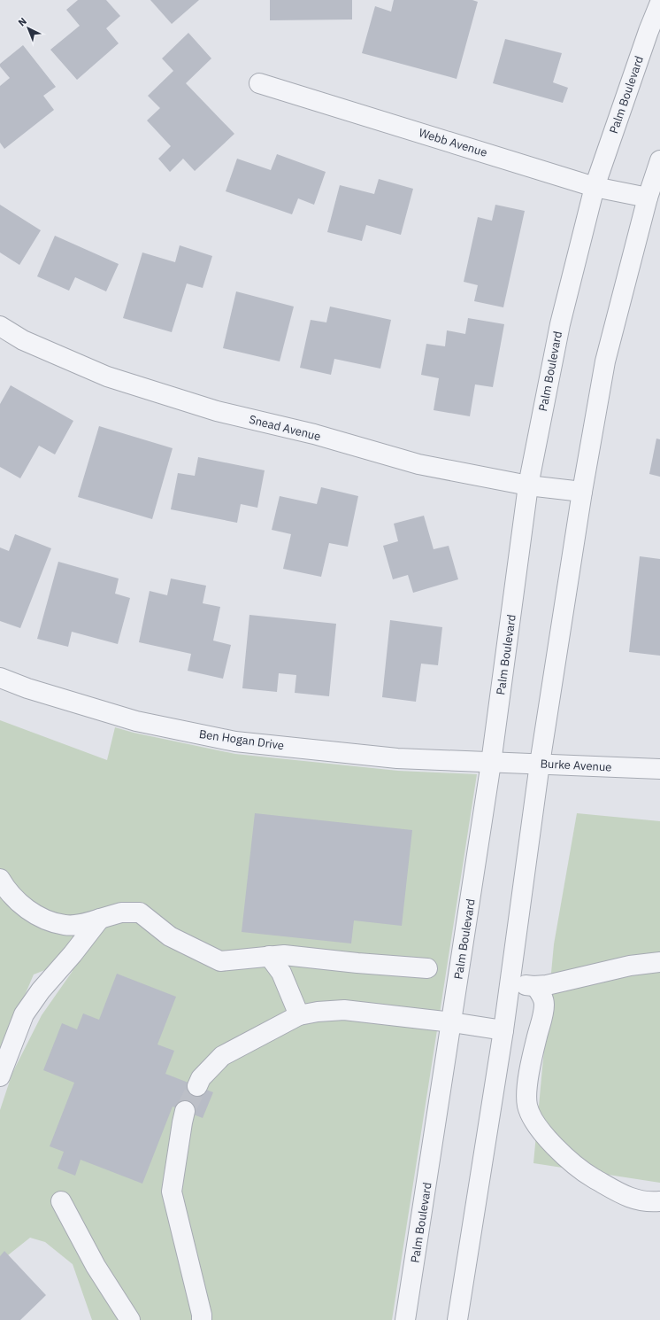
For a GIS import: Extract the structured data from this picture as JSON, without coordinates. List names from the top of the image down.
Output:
{
  "streets": {
    "street": [
      "Palm Boulevard",
      "Webb Avenue",
      "Snead Avenue",
      "Ben Hogan Drive",
      "Burke Avenue"
    ]
  },
  "crossings": [
    ["Palm Boulevard", "Webb Avenue"],
    ["Palm Boulevard", "Snead Avenue"],
    ["Palm Boulevard", "Ben Hogan Drive"],
    ["Palm Boulevard", "Burke Avenue"],
    ["Ben Hogan Drive", "Burke Avenue"]
  ],
  "north": "top left"
}
